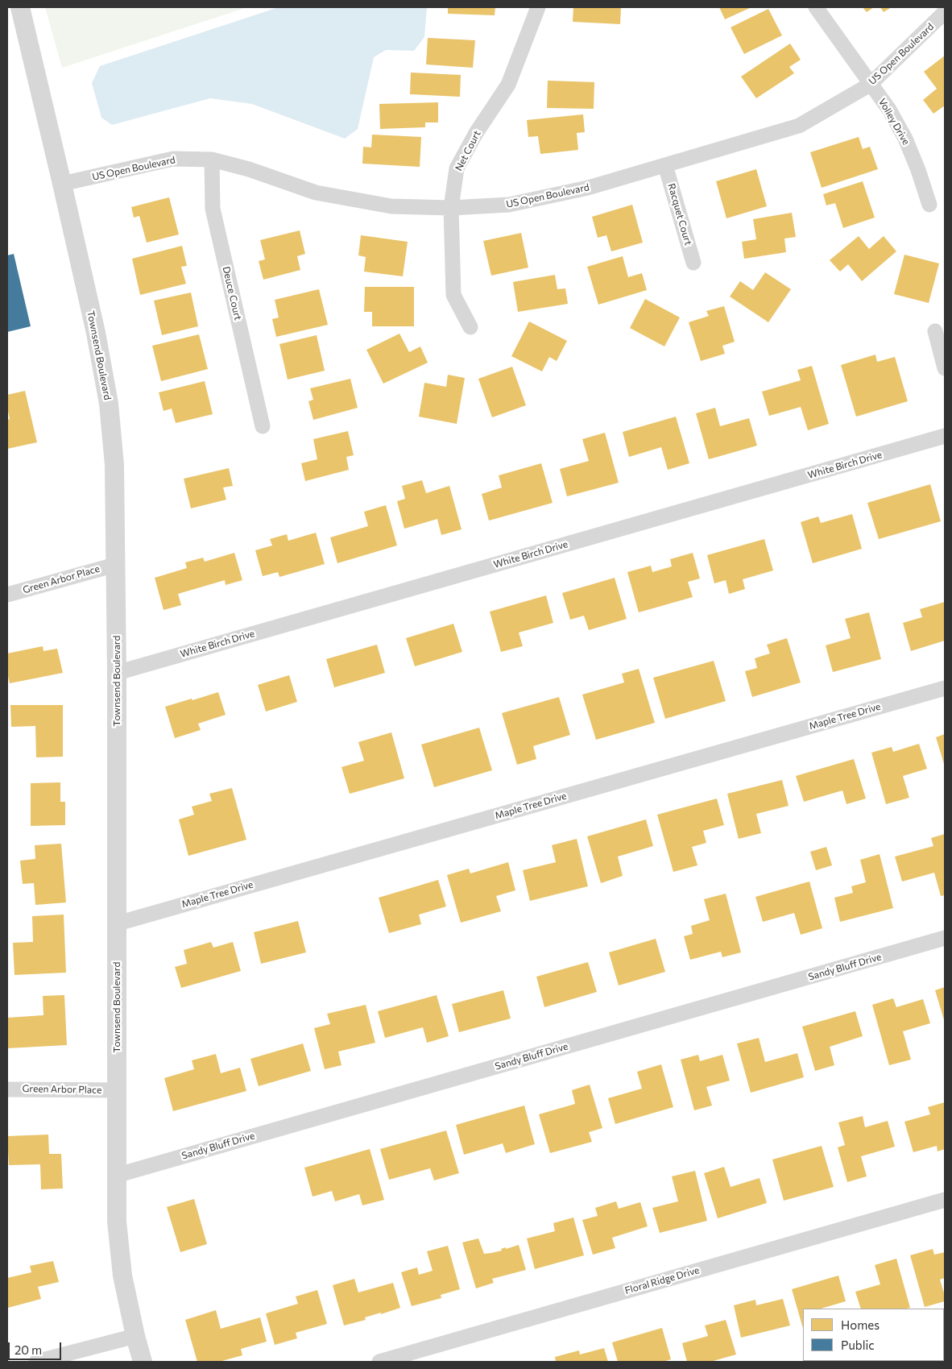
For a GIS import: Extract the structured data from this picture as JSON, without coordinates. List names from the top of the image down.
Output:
{
  "streets": {
    "street": [
      "US Open Boulevard",
      "Volley Drive",
      "Net Court",
      "Racquet Court",
      "Deuce Court",
      "Townsend Boulevard",
      "White Birch Drive",
      "Green Arbor Place",
      "Maple Tree Drive",
      "Sandy Bluff Drive",
      "Floral Ridge Drive"
    ]
  },
  "crossings": [
    ["US Open Boulevard", "Volley Drive"],
    ["US Open Boulevard", "Net Court"],
    ["US Open Boulevard", "Racquet Court"],
    ["US Open Boulevard", "Deuce Court"],
    ["US Open Boulevard", "Townsend Boulevard"],
    ["Townsend Boulevard", "White Birch Drive"],
    ["Townsend Boulevard", "Green Arbor Place"],
    ["Townsend Boulevard", "Maple Tree Drive"],
    ["Townsend Boulevard", "Sandy Bluff Drive"]
  ],
  "legend": ["Homes", "Public"],
  "scale_bar": "20 m"
}
